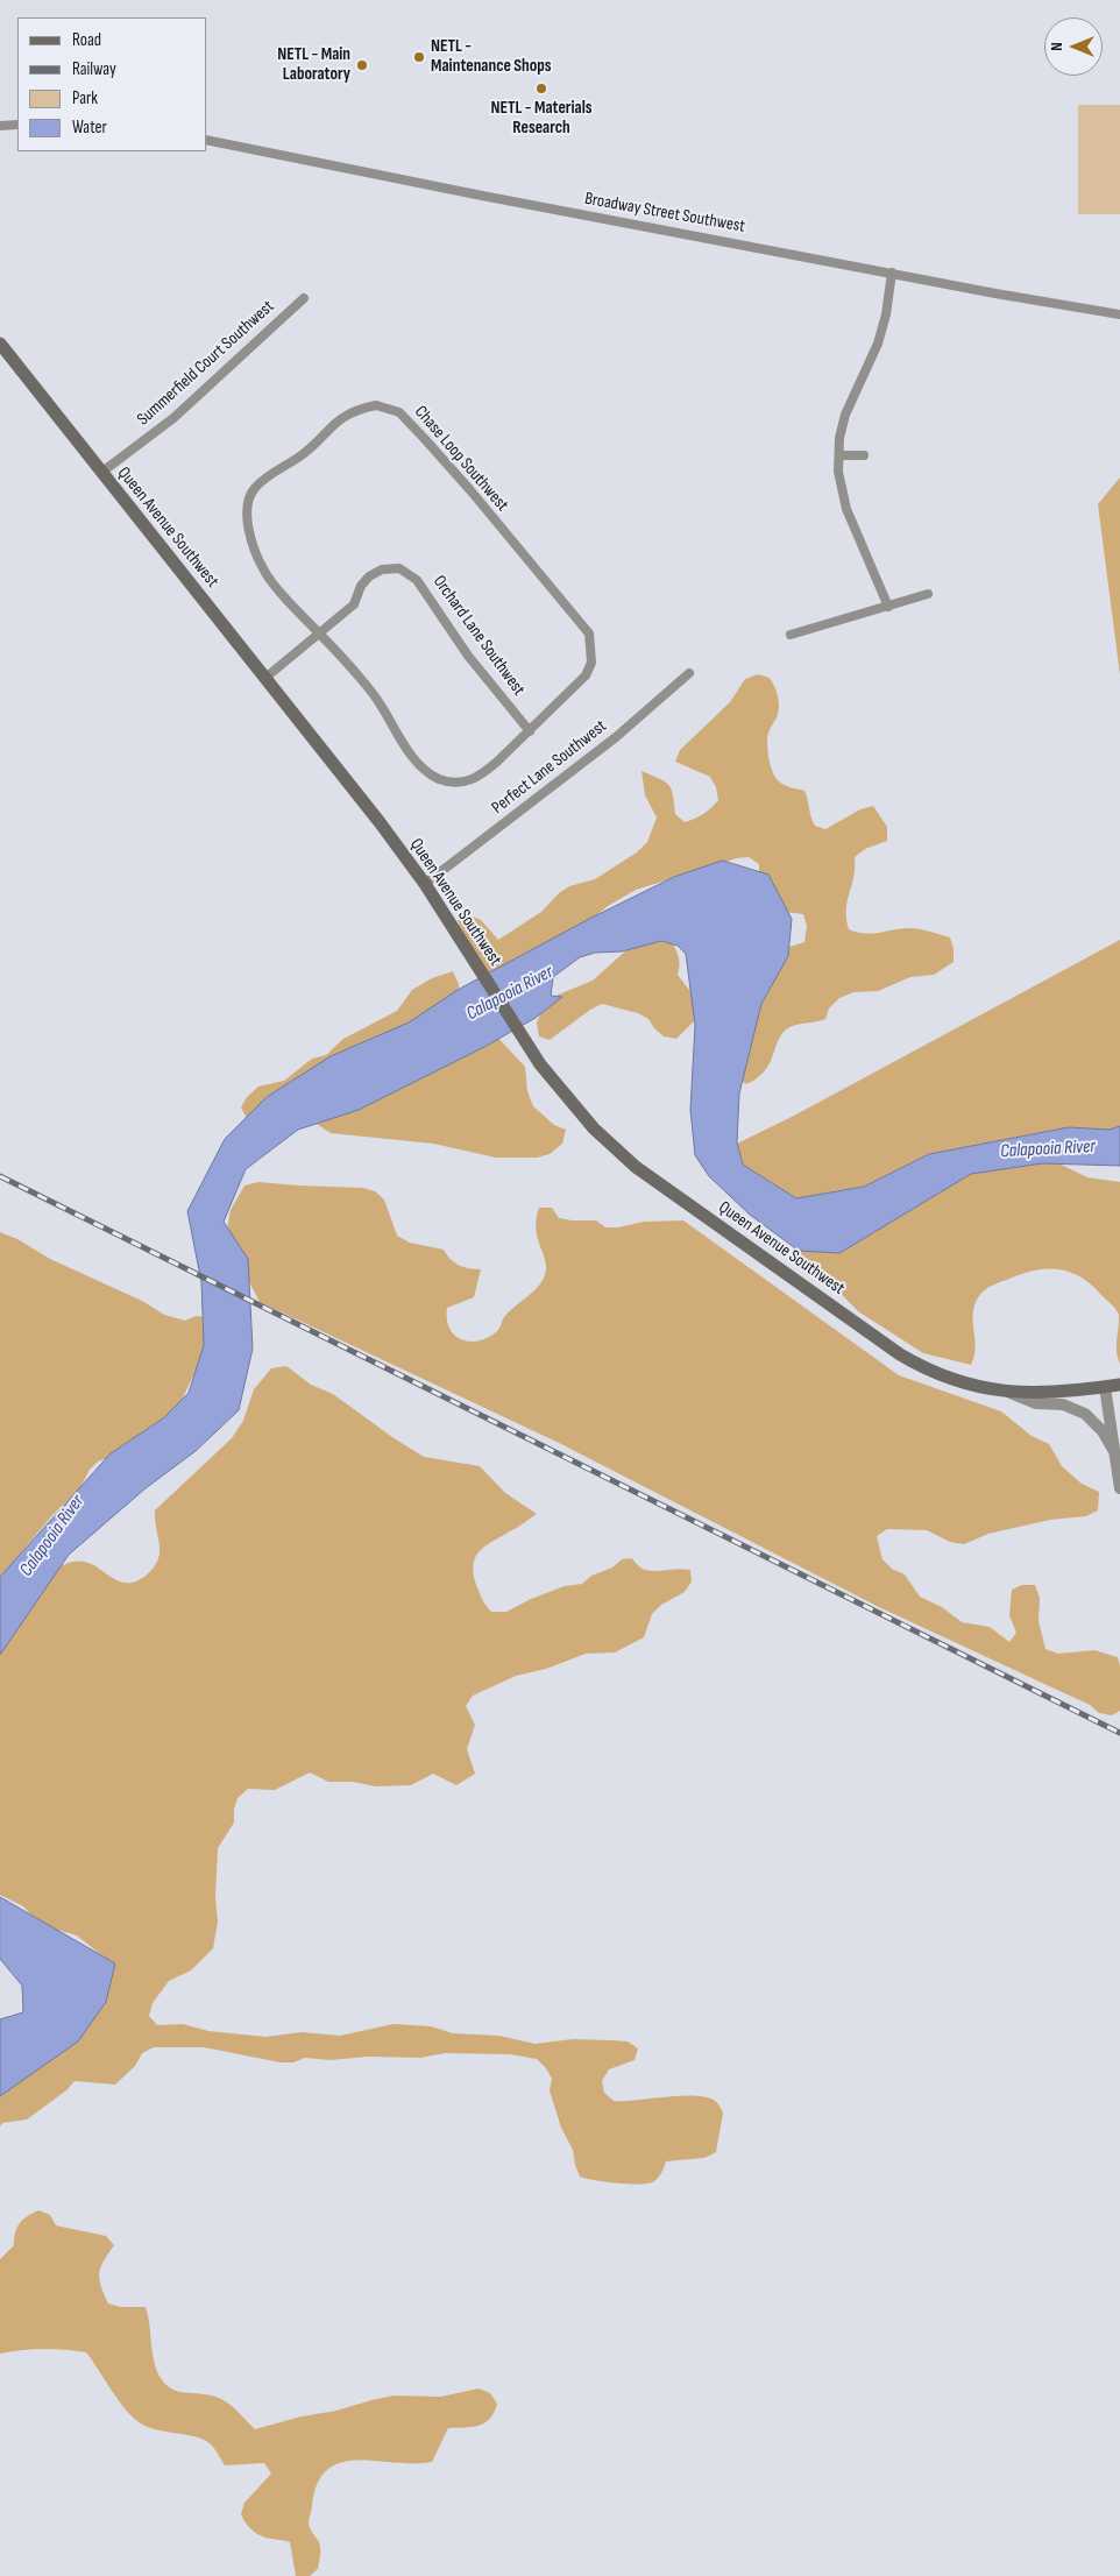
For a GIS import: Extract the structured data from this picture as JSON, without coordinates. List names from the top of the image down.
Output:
{
  "streets": {
    "main road": ["Queen Avenue Southwest"],
    "street": [
      "Broadway Street Southwest",
      "Summerfield Court Southwest",
      "Chase Loop Southwest",
      "Orchard Lane Southwest",
      "Perfect Lane Southwest"
    ]
  },
  "crossings": [
    ["Summerfield Court Southwest", "Queen Avenue Southwest"],
    ["Chase Loop Southwest", "Orchard Lane Southwest"],
    ["Queen Avenue Southwest", "Orchard Lane Southwest"],
    ["Queen Avenue Southwest", "Perfect Lane Southwest"]
  ],
  "water": ["Calapooia River"],
  "places": ["NETL - Maintenance Shops", "NETL - Main Laboratory", "NETL - Materials Research"],
  "legend": [
    "Road",
    "Railway",
    "Park",
    "Water"
  ],
  "north": "left"
}
